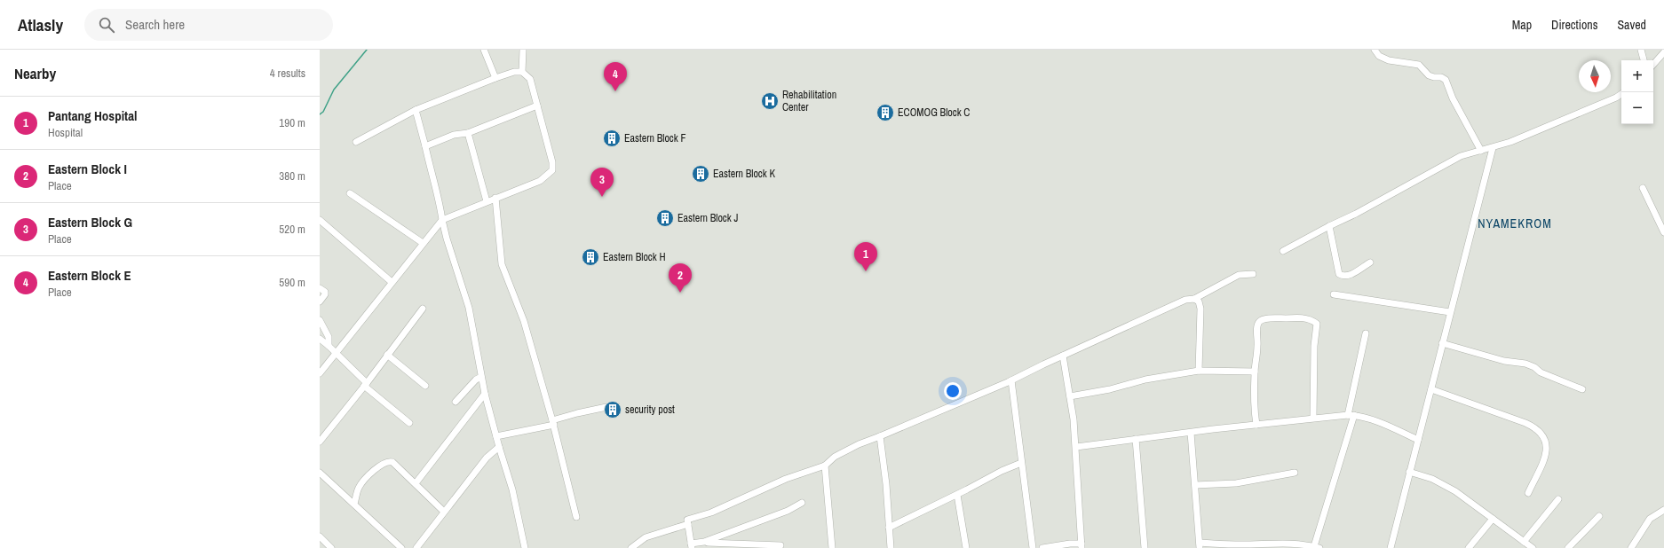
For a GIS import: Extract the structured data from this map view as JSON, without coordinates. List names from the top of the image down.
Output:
{
  "districts": ["NYAMEKROM"],
  "places": {
    "hospital": ["Rehabilitation Center"],
    "building": [
      "ECOMOG Block C",
      "Eastern Block F",
      "Eastern Block K",
      "Eastern Block J",
      "Eastern Block H",
      "security post"
    ]
  },
  "north": "bottom",
  "page": {
    "header": "Atlasly",
    "search": "Search here",
    "nav": ["Map", "Directions", "Saved"],
    "heading": ["Nearby", "4 results"],
    "map_buttons": ["+", "−"],
    "pins": [
      "4",
      "3",
      "1",
      "2"
    ],
    "list": [
      {
        "mark": "1",
        "name": "Pantang Hospital",
        "note": "Hospital",
        "value": "190 m"
      },
      {
        "mark": "2",
        "name": "Eastern Block I",
        "note": "Place",
        "value": "380 m"
      },
      {
        "mark": "3",
        "name": "Eastern Block G",
        "note": "Place",
        "value": "520 m"
      },
      {
        "mark": "4",
        "name": "Eastern Block E",
        "note": "Place",
        "value": "590 m"
      }
    ]
  }
}
